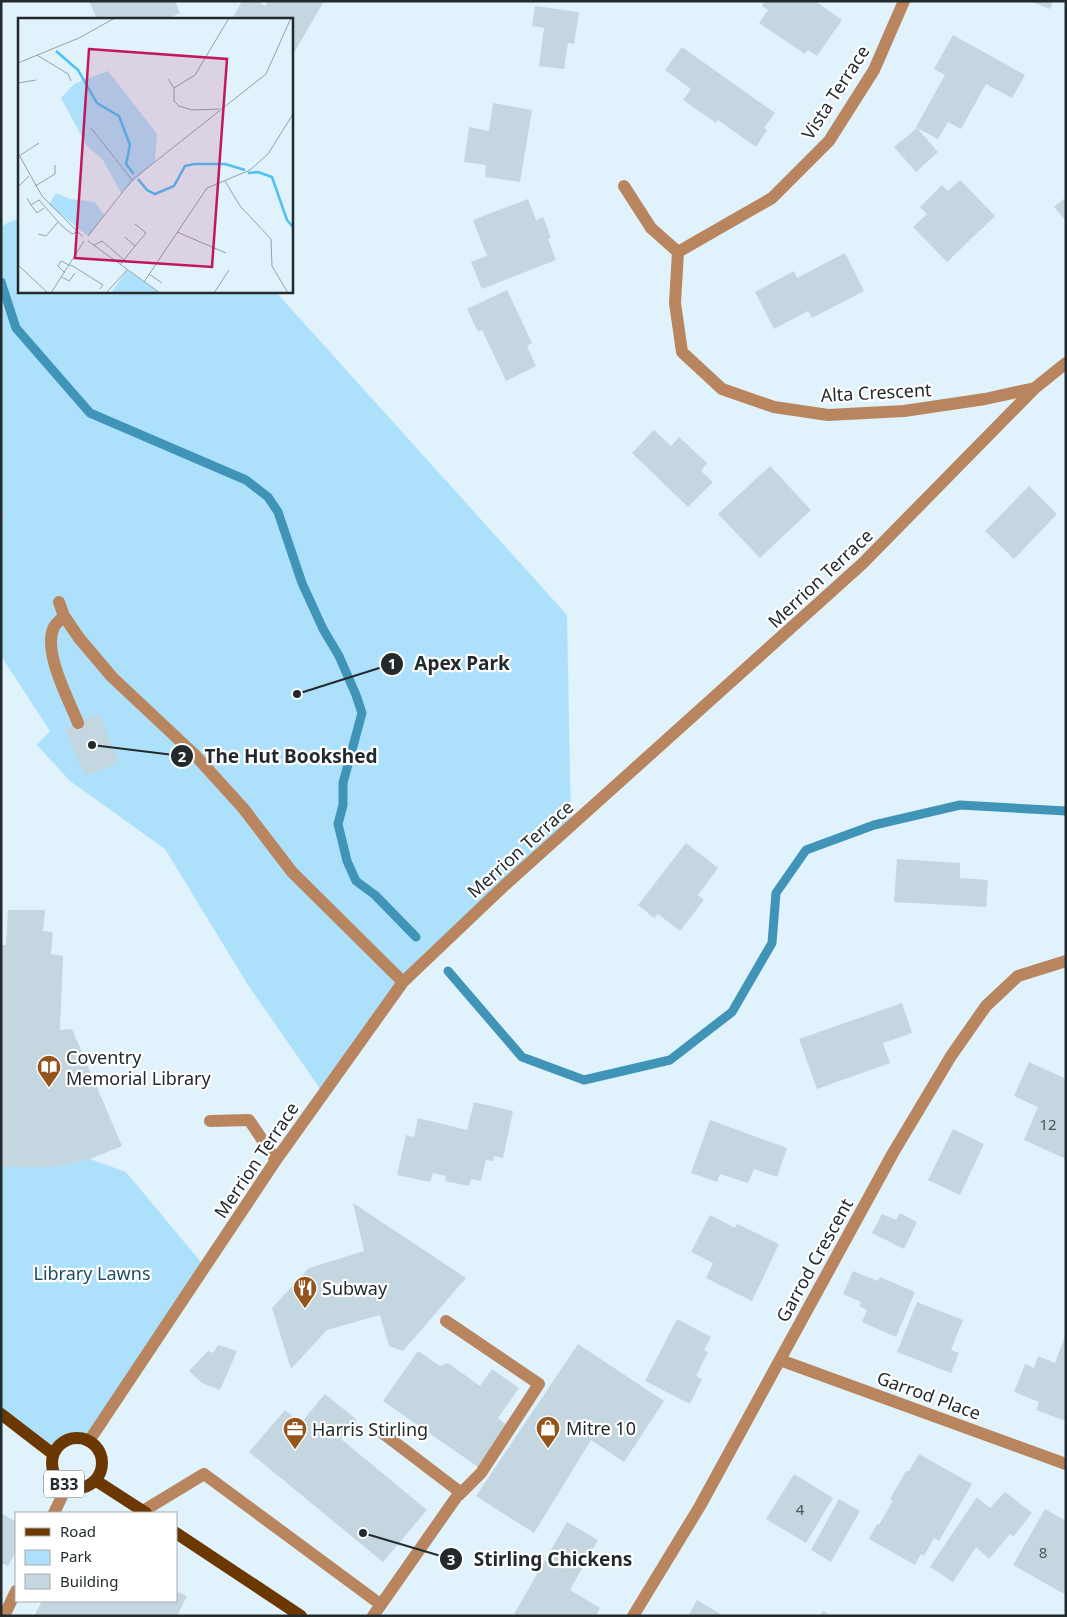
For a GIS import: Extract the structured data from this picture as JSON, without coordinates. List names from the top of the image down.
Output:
{
  "streets": {
    "main road": ["B33"],
    "street": [
      "Vista Terrace",
      "Alta Crescent",
      "Merrion Terrace",
      "Garrod Crescent",
      "Garrod Place"
    ]
  },
  "crossings": [
    ["Vista Terrace", "Alta Crescent"],
    ["Alta Crescent", "Merrion Terrace"],
    ["Merrion Terrace", "B33"],
    ["Garrod Crescent", "Garrod Place"]
  ],
  "parks": ["Library Lawns"],
  "places": {
    "other": ["Apex Park", "The Hut Bookshed", "Stirling Chickens"],
    "library": ["Coventry Memorial Library"],
    "restaurant": ["Subway"],
    "shop": ["Mitre 10"],
    "office": ["Harris Stirling"]
  },
  "house_numbers": ["12", "4", "8"],
  "legend": ["Road", "Park", "Building"]
}
